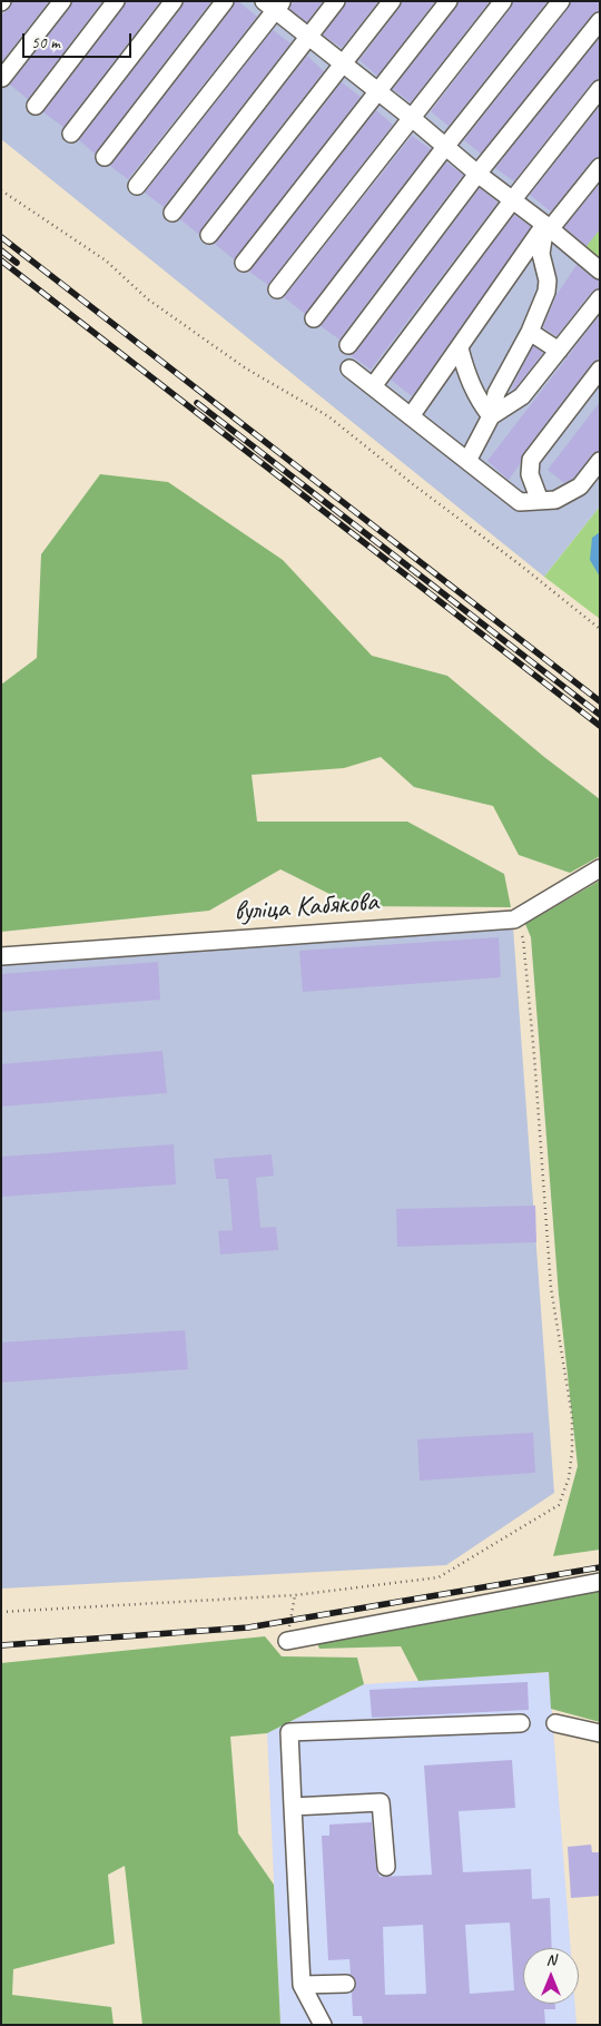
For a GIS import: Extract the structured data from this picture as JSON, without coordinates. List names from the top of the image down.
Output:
{
  "streets": {
    "street": ["вуліца Кабякова"]
  },
  "scale_bar": "50 m",
  "north": "top"
}
